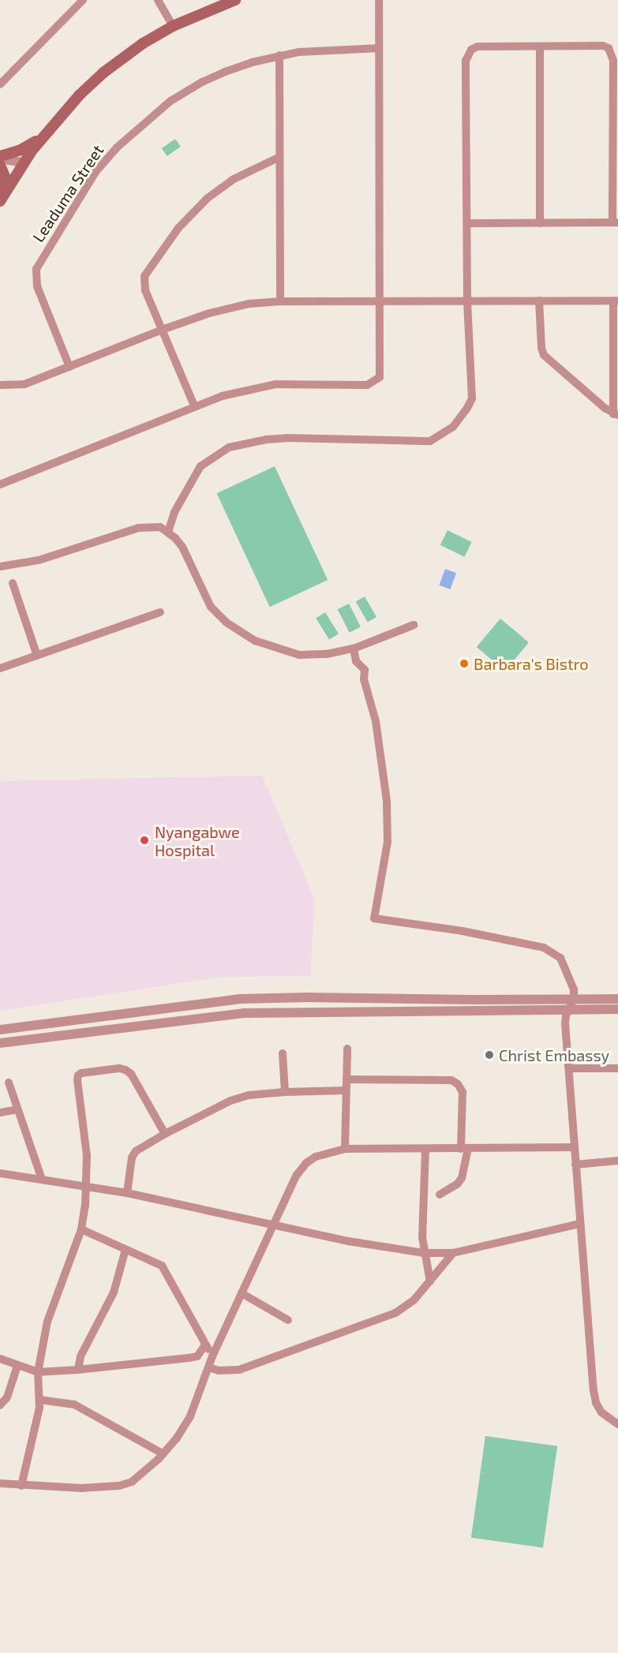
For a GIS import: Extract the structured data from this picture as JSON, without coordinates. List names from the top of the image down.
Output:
{
  "streets": {
    "street": ["Leaduma Street"]
  },
  "places": ["Barbara's Bistro", "Nyangabwe Hospital", "Christ Embassy"]
}
